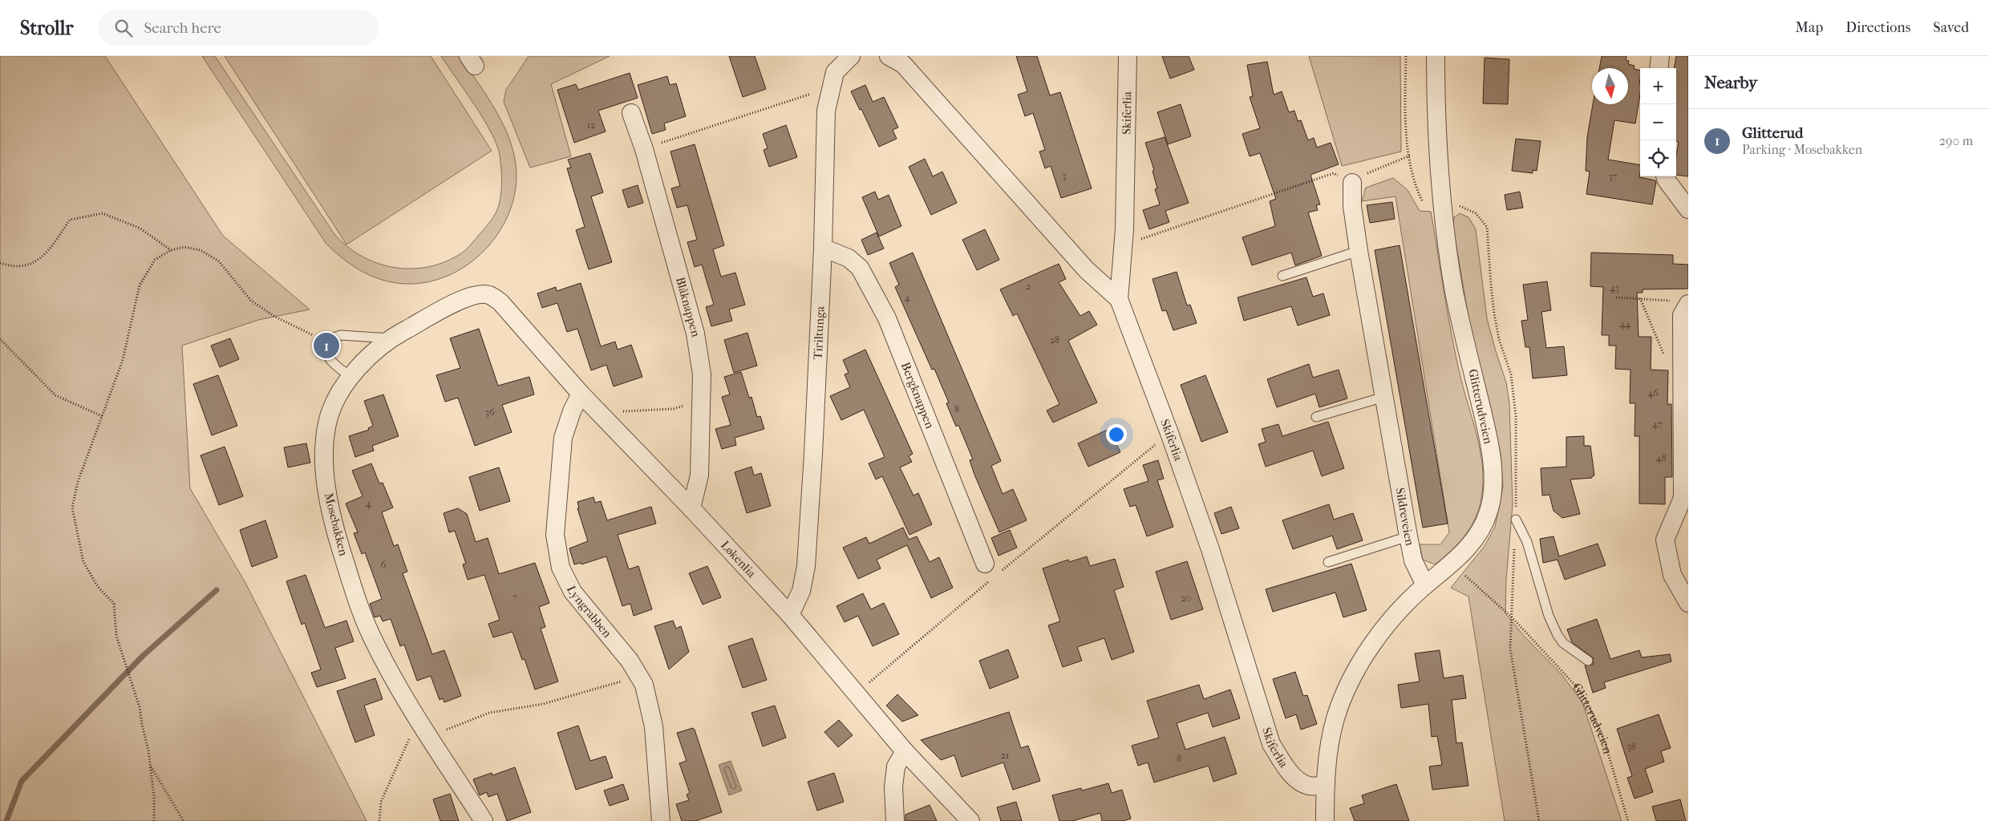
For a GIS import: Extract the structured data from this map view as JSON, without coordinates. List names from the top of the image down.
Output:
{
  "streets": {
    "street": [
      "Skiferlia",
      "Blåknappen",
      "Tiriltunga",
      "Bergknappen",
      "Glitterudveien",
      "Sildreveien",
      "Mosebakken",
      "Løkenlia",
      "Lyngrabben"
    ]
  },
  "crossings": [
    ["Blåknappen", "Løkenlia"],
    ["Tiriltunga", "Bergknappen"],
    ["Tiriltunga", "Løkenlia"],
    ["Glitterudveien", "Sildreveien"],
    ["Mosebakken", "Løkenlia"],
    ["Løkenlia", "Lyngrabben"]
  ],
  "house_numbers": [
    "12",
    "3",
    "37",
    "2",
    "43",
    "4",
    "44",
    "28",
    "46",
    "8",
    "36",
    "47",
    "48",
    "4",
    "6",
    "7",
    "20",
    "38",
    "21",
    "8"
  ],
  "north": "bottom",
  "page": {
    "header": "Strollr",
    "search": "Search here",
    "nav": ["Map", "Directions", "Saved"],
    "heading": "Nearby",
    "map_buttons": ["+", "−"],
    "list": [
      {
        "mark": "1",
        "name": "Glitterud",
        "note": "Parking · Mosebakken",
        "value": "290 m"
      }
    ],
    "pins": "1"
  }
}
